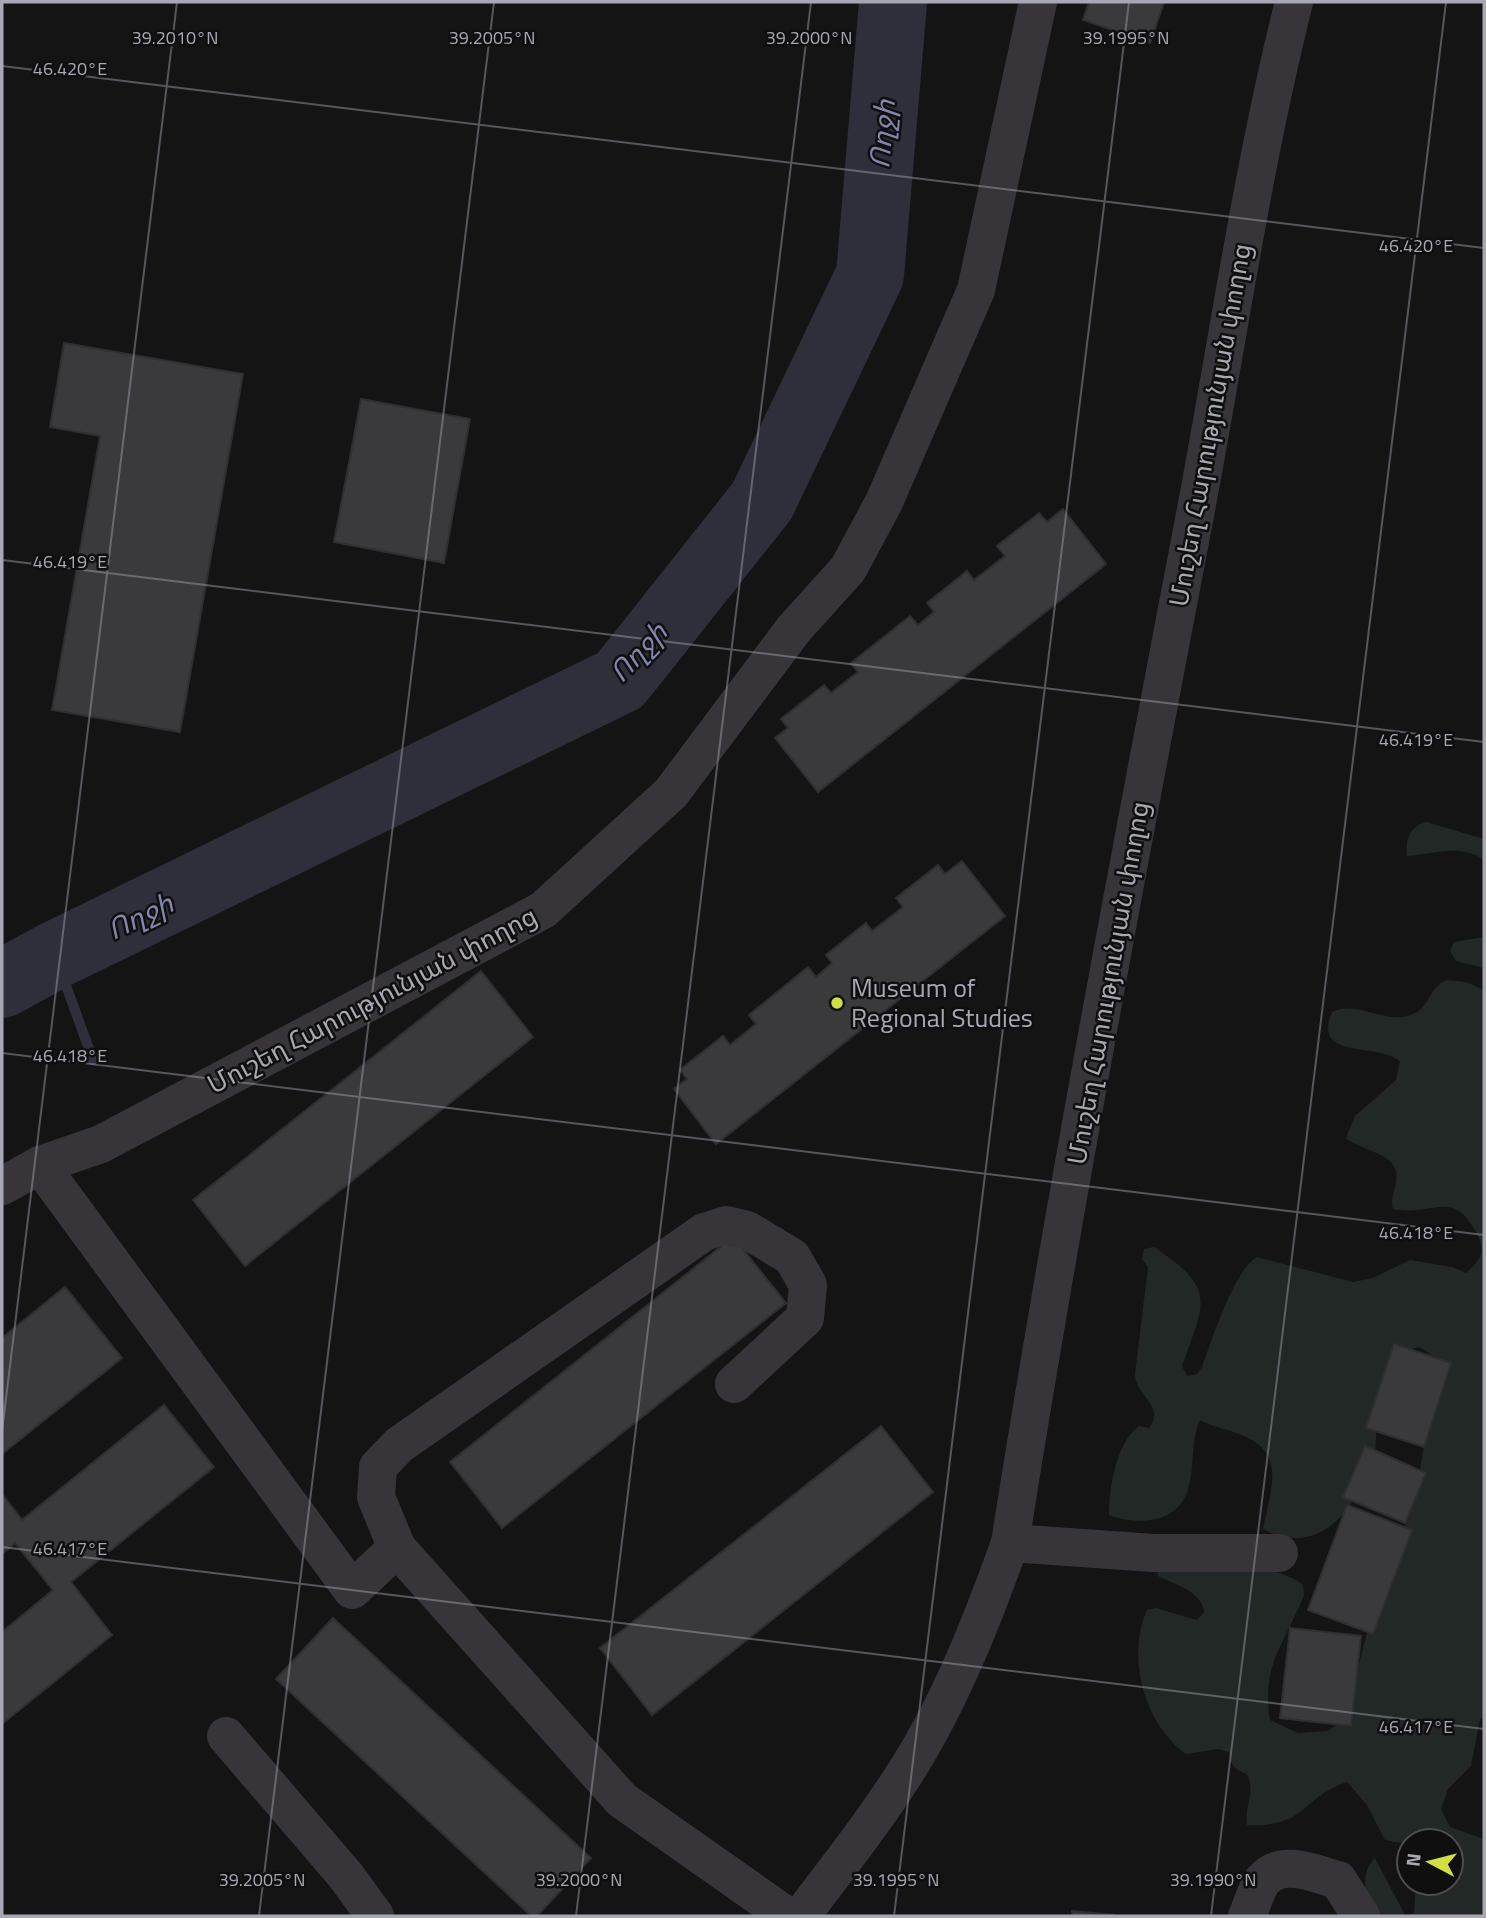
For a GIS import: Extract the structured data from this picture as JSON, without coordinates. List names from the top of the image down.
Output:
{
  "streets": {
    "street": ["Մուշեղ Հարությունյան փողոց"]
  },
  "water": ["Ողջի"],
  "places": ["Museum of Regional Studies"],
  "north": "left",
  "coordinates": [
    "39.2010°N",
    "39.2005°N",
    "39.2000°N",
    "39.1995°N",
    "46.420°E",
    "46.419°E",
    "46.418°E",
    "46.417°E",
    "39.1990°N"
  ]
}
